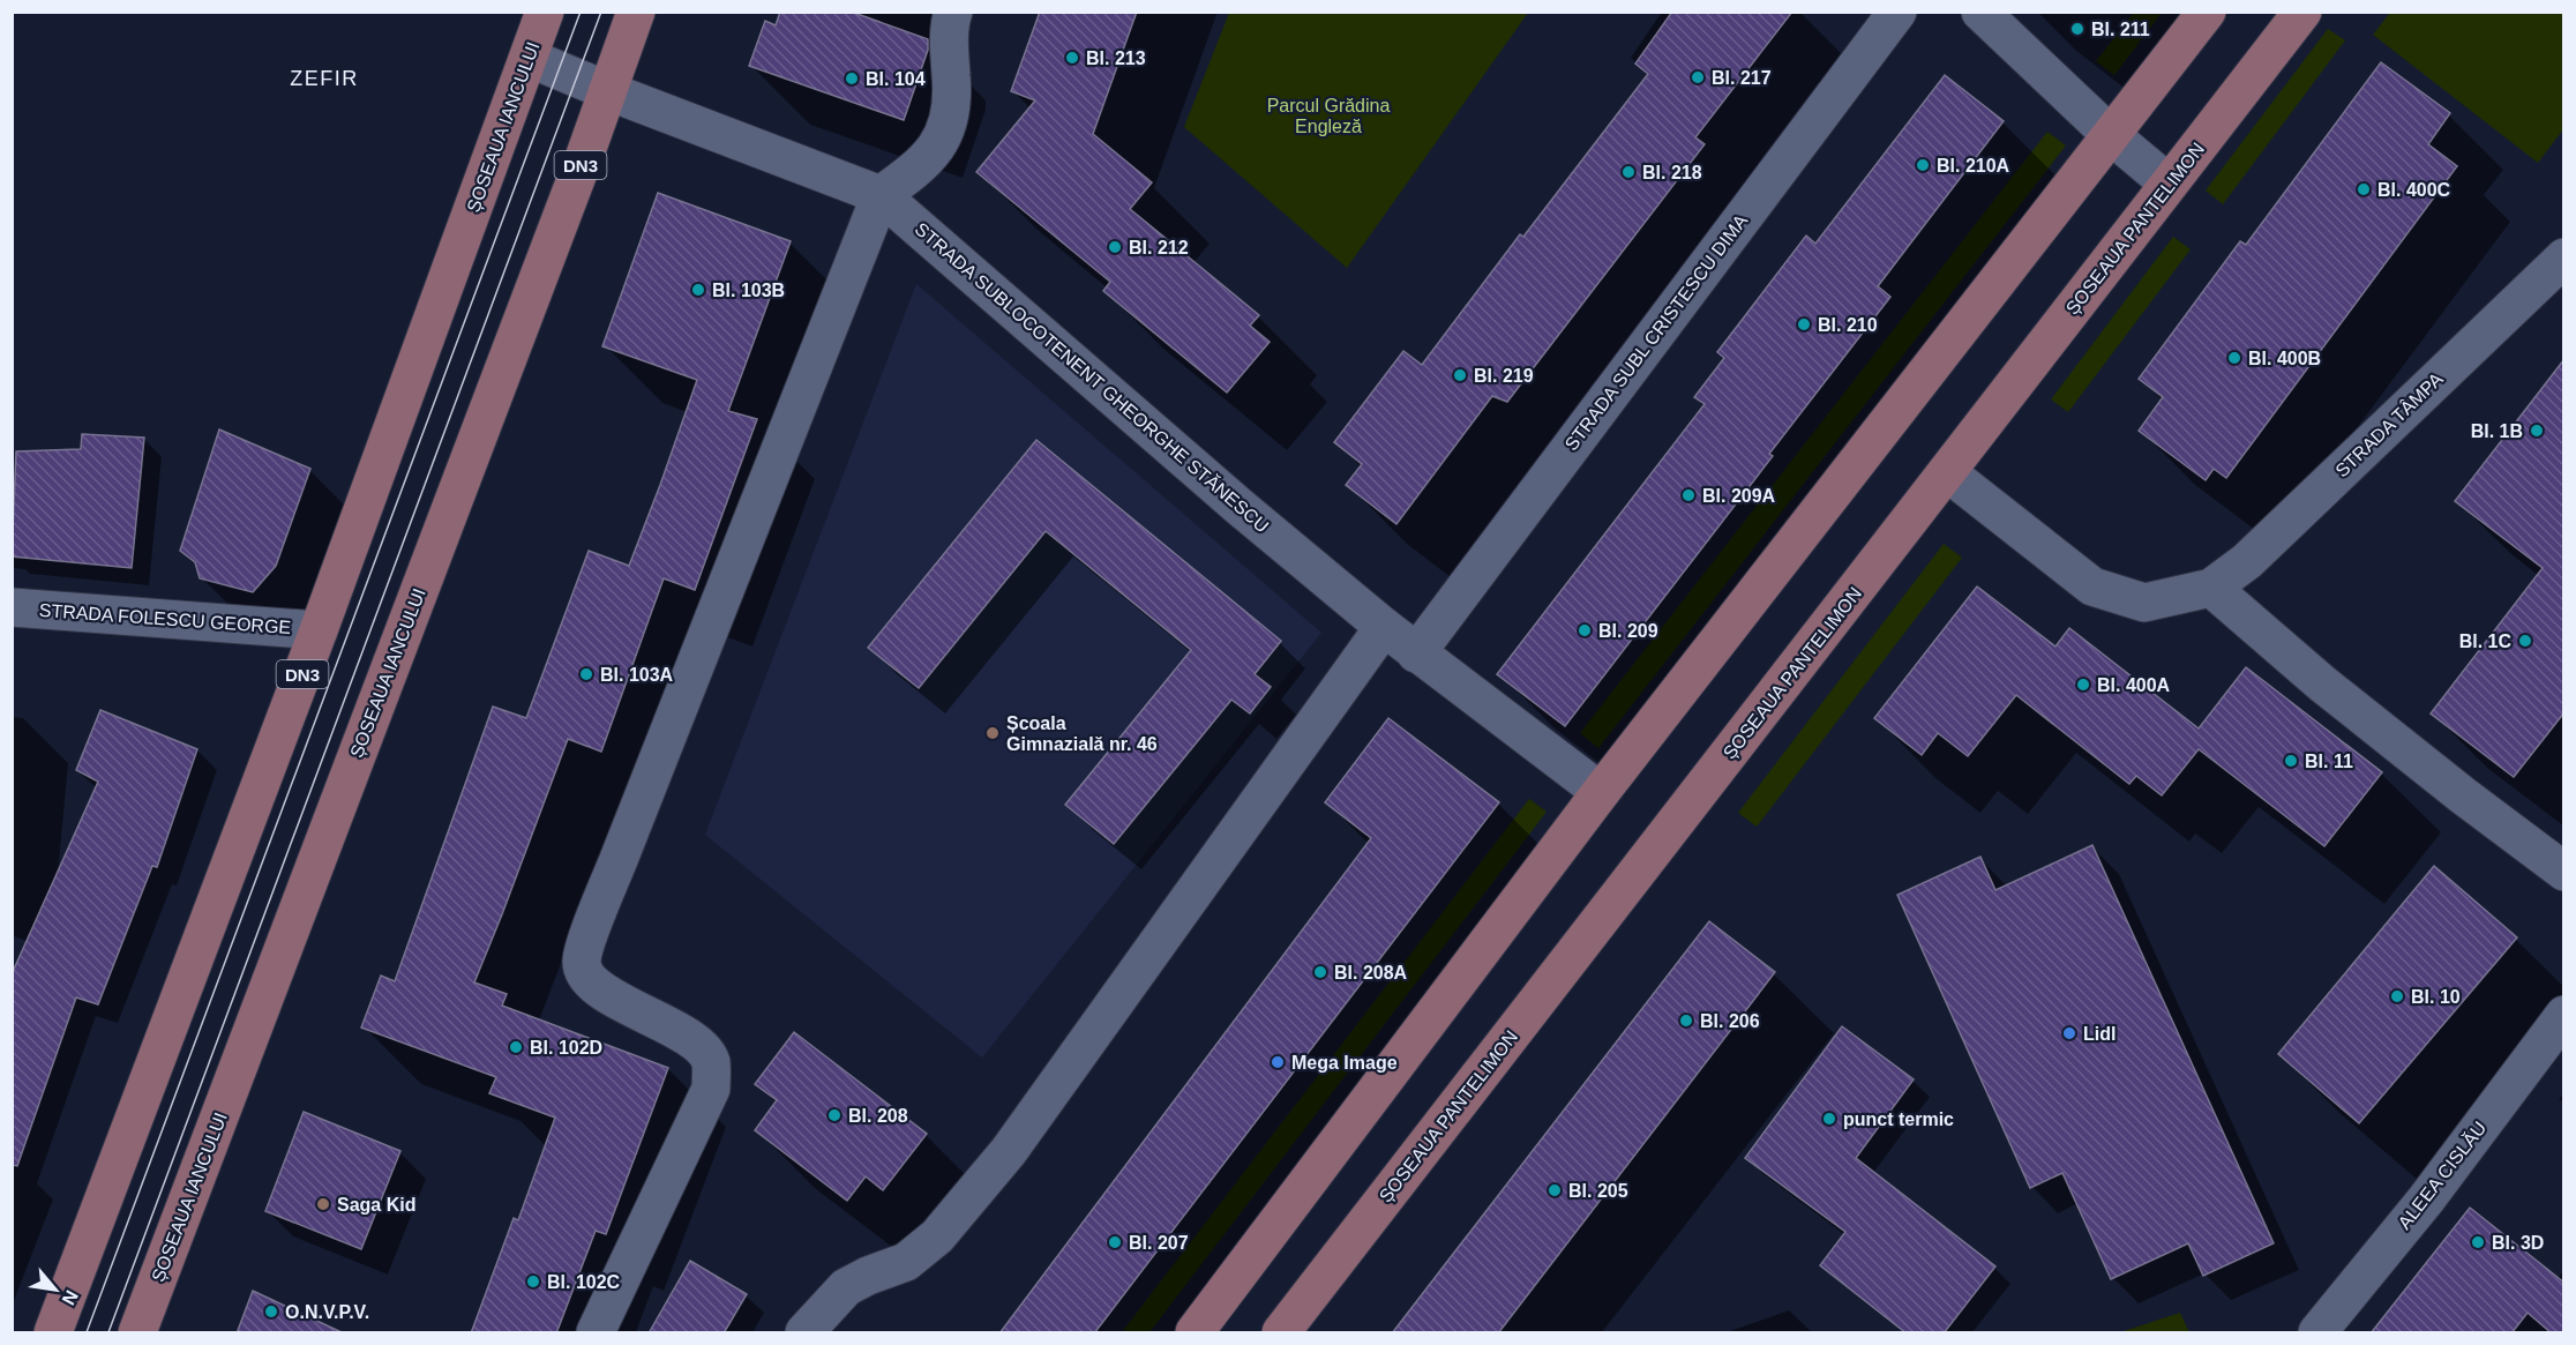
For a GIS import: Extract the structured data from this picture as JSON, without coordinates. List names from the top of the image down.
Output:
{
  "streets": {
    "main road": ["ȘOSEAUA IANCULUI", "DN3", "ȘOSEAUA PANTELIMON"],
    "street": [
      "STRADA SUBL CRISTESCU DIMA",
      "STRADA SUBLOCOTENENT GHEORGHE STĂNESCU",
      "STRADA TÂMPA",
      "STRADA FOLESCU GEORGE",
      "ALEEA CISLĂU"
    ]
  },
  "crossings": [
    ["ȘOSEAUA IANCULUI", "STRADA SUBLOCOTENENT GHEORGHE STĂNESCU"],
    ["ȘOSEAUA IANCULUI", "STRADA FOLESCU GEORGE"],
    ["ȘOSEAUA PANTELIMON", "STRADA TÂMPA"],
    ["STRADA SUBL CRISTESCU DIMA", "STRADA SUBLOCOTENENT GHEORGHE STĂNESCU"]
  ],
  "districts": ["ZEFIR"],
  "parks": ["Parcul Grădina Engleză"],
  "places": [
    "Bl. 211",
    "Bl. 213",
    "Bl. 217",
    "Bl. 104",
    "Bl. 210A",
    "Bl. 218",
    "Bl. 400C",
    "Bl. 212",
    "Bl. 103B",
    "Bl. 210",
    "Bl. 400B",
    "Bl. 219",
    "Bl. 1B",
    "Bl. 209A",
    "Bl. 209",
    "Bl. 1C",
    "Bl. 103A",
    "Bl. 400A",
    "Școala Gimnazială nr. 46",
    "Bl. 11",
    "Bl. 208A",
    "Bl. 10",
    "Bl. 206",
    "Lidl",
    "Bl. 102D",
    "Mega Image",
    "Bl. 208",
    "punct termic",
    "Bl. 205",
    "Saga Kid",
    "Bl. 207",
    "Bl. 3D",
    "Bl. 102C",
    "O.N.V.P.V."
  ],
  "north": "bottom right"
}
